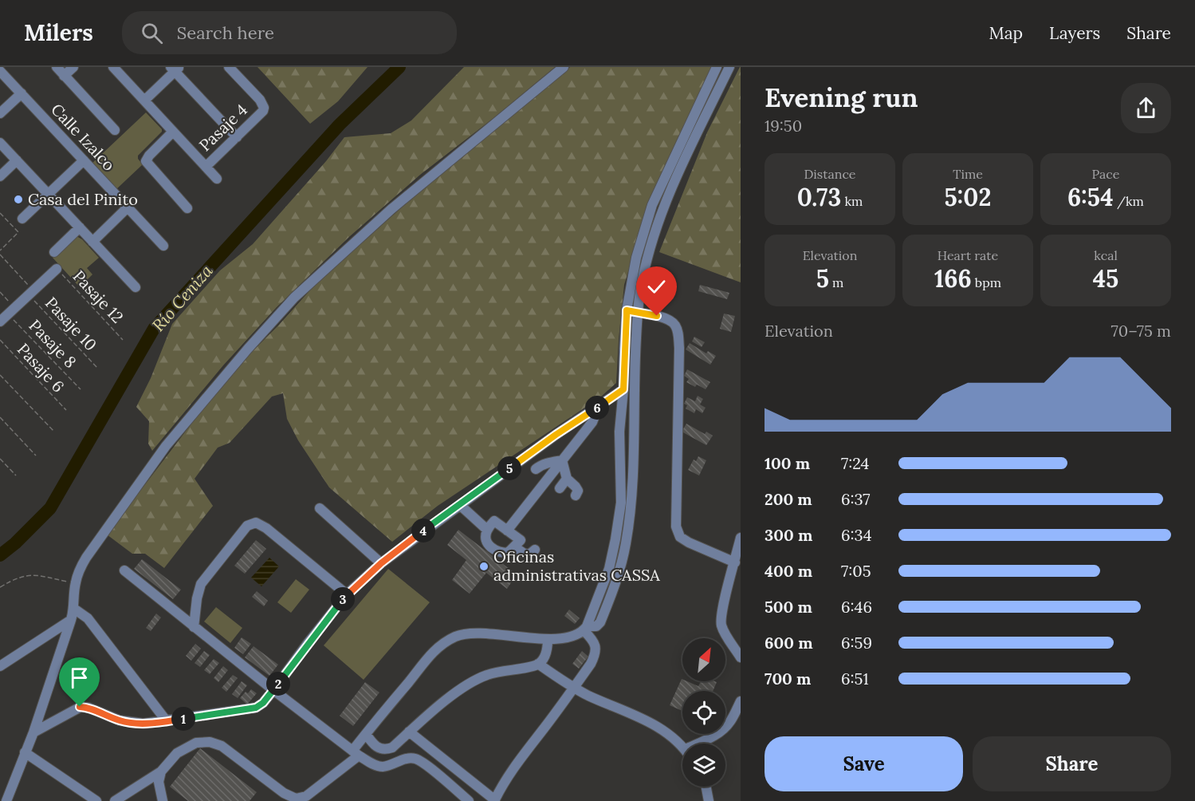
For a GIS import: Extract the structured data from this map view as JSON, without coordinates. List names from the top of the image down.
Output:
{
  "streets": {
    "street": ["Pasaje 4", "Calle Izalco"],
    "path": [
      "Pasaje 12",
      "Pasaje 10",
      "Pasaje 8",
      "Pasaje 6"
    ]
  },
  "water": ["Río Ceniza"],
  "places": ["Casa del Pinito", "Oficinas administrativas CASSA"],
  "north": "top right",
  "page": {
    "header": "Milers",
    "search": "Search here",
    "nav": ["Map", "Layers", "Share"],
    "heading": ["Evening run", "19:50"],
    "stats": [
      ["Distance", "0.73 km"],
      ["Time", "5:02"],
      ["Pace", "6:54 /km"],
      ["Elevation", "5 m"],
      ["Heart rate", "166 bpm"],
      ["kcal", "45"]
    ],
    "chart": ["Elevation", "70–75 m"],
    "pins": [
      "6",
      "5",
      "4",
      "3",
      "2",
      "1"
    ],
    "list": [
      {
        "name": "100 m",
        "note": "7:24"
      },
      {
        "name": "200 m",
        "note": "6:37"
      },
      {
        "name": "300 m",
        "note": "6:34"
      },
      {
        "name": "400 m",
        "note": "7:05"
      },
      {
        "name": "500 m",
        "note": "6:46"
      },
      {
        "name": "600 m",
        "note": "6:59"
      },
      {
        "name": "700 m",
        "note": "6:51"
      }
    ],
    "buttons": ["Save", "Share"]
  }
}
